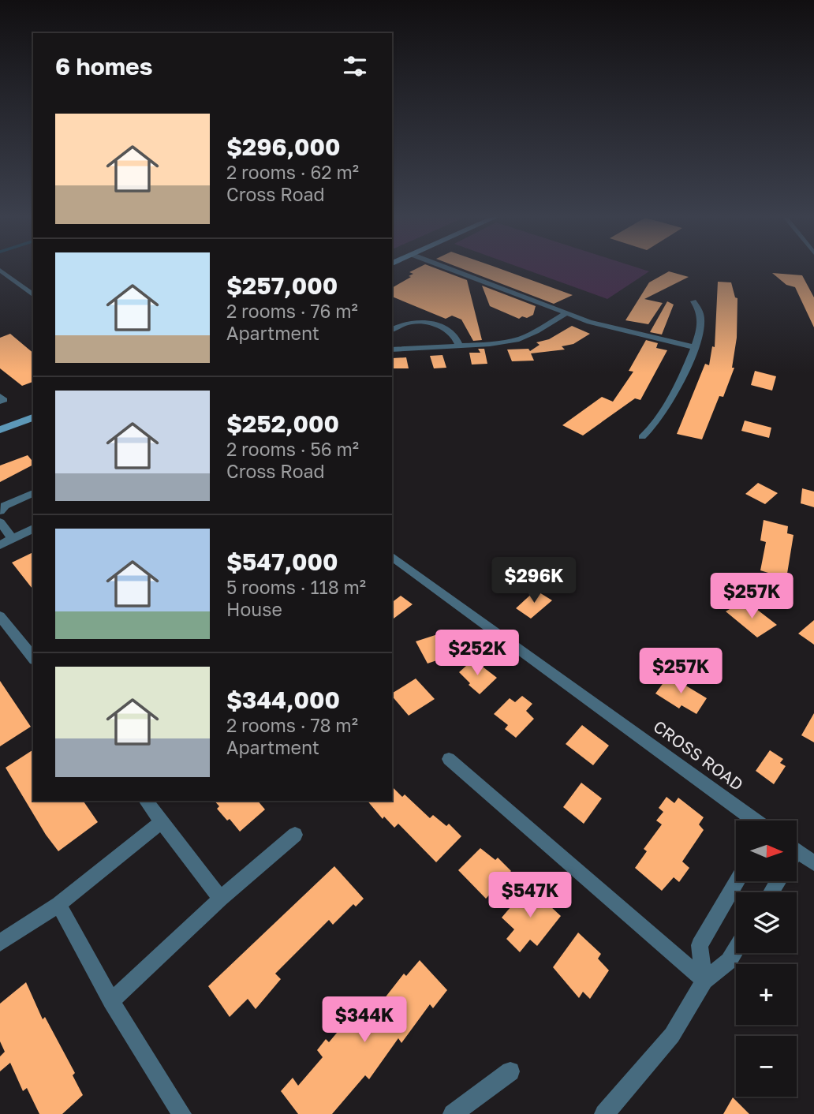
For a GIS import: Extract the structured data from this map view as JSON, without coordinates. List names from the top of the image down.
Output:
{
  "streets": {
    "street": ["CROSS ROAD"]
  },
  "north": "right",
  "page": {
    "heading": "6 homes",
    "list": [
      {
        "name": "$296,000",
        "note": "2 rooms · 62 m² · Cross Road"
      },
      {
        "name": "$257,000",
        "note": "2 rooms · 76 m² · Apartment"
      },
      {
        "name": "$252,000",
        "note": "2 rooms · 56 m² · Cross Road"
      },
      {
        "name": "$547,000",
        "note": "5 rooms · 118 m² · House"
      },
      {
        "name": "$344,000",
        "note": "2 rooms · 78 m² · Apartment"
      }
    ],
    "price": [
      "$296K",
      "$257K",
      "$252K",
      "$257K",
      "$547K",
      "$344K"
    ],
    "map_buttons": ["+", "−"]
  }
}
